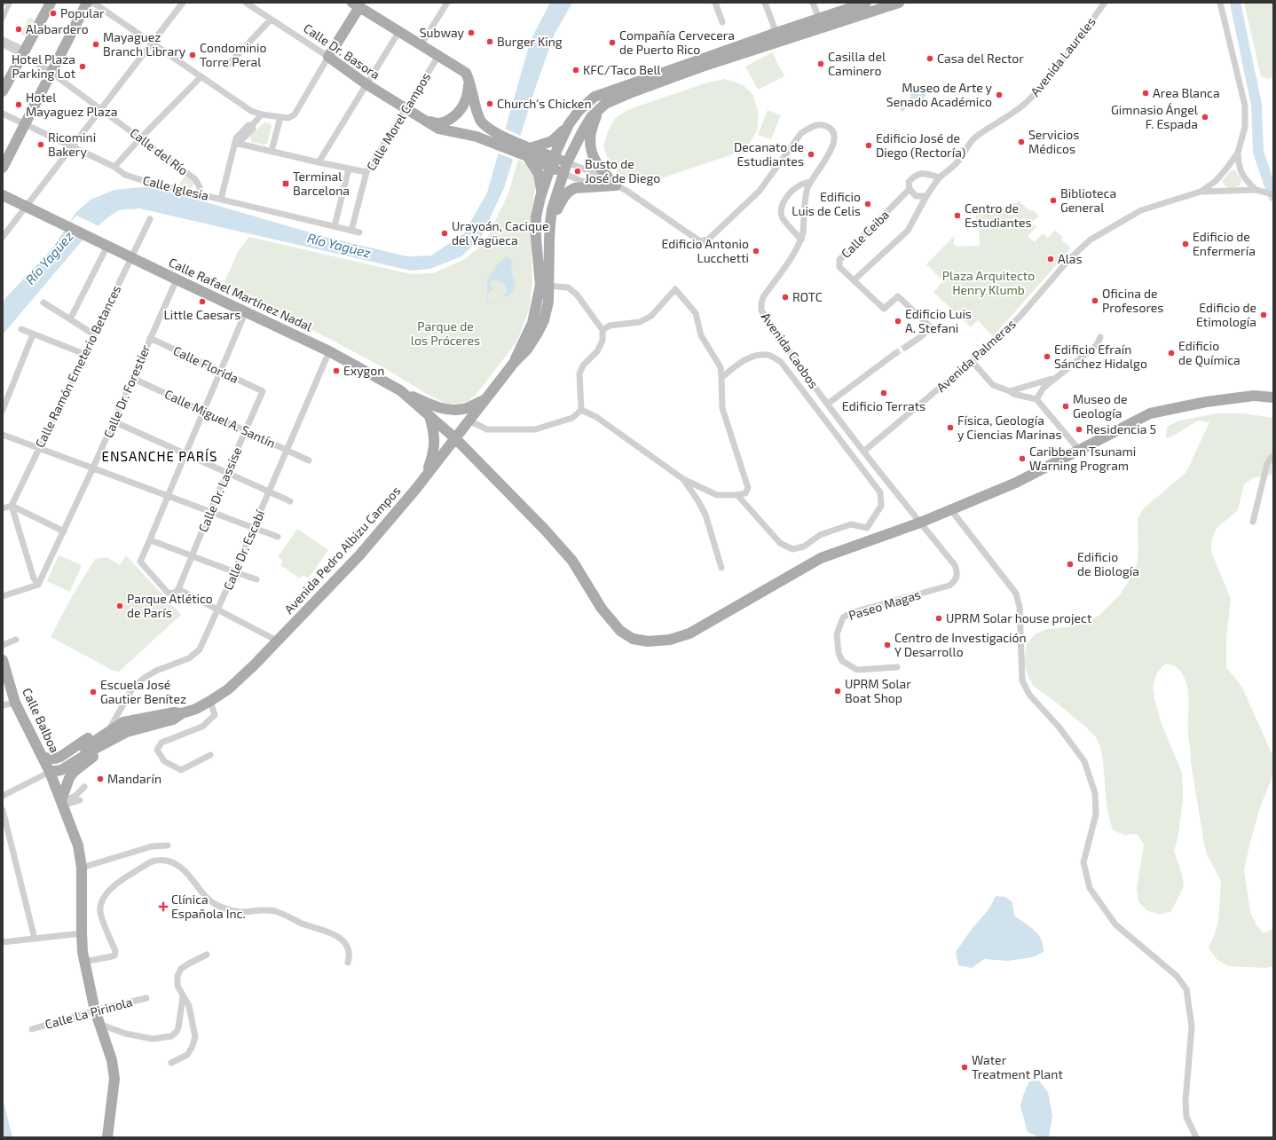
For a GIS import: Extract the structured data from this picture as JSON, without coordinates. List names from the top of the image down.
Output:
{
  "streets": {
    "main road": [
      "Calle Dr. Basora",
      "Calle Rafael Martínez Nadal",
      "Avenida Pedro Albizu Campos",
      "Calle Balboa"
    ],
    "street": [
      "Avenida Laureles",
      "Calle Morel Campos",
      "Calle del Río",
      "Calle Iglesia",
      "Calle Ceiba",
      "Avenida Caobos",
      "Avenida Palmeras",
      "Calle Florida",
      "Calle Ramón Emeterio Betances",
      "Calle Dr. Forestier",
      "Calle Miguel A. Santín",
      "Calle Dr. Lassise",
      "Calle Dr. Escabí",
      "Paseo Magas",
      "Calle La Pirinola"
    ]
  },
  "crossings": [
    ["Calle Dr. Basora", "Calle Morel Campos"],
    ["Avenida Laureles", "Calle Ceiba"],
    ["Calle Morel Campos", "Calle Iglesia"],
    ["Calle del Río", "Calle Iglesia"],
    ["Calle Rafael Martínez Nadal", "Avenida Caobos"],
    ["Calle Rafael Martínez Nadal", "Calle Ramón Emeterio Betances"],
    ["Calle Rafael Martínez Nadal", "Calle Dr. Forestier"],
    ["Calle Rafael Martínez Nadal", "Calle Dr. Escabí"],
    ["Calle Rafael Martínez Nadal", "Avenida Pedro Albizu Campos"],
    ["Calle Rafael Martínez Nadal", "Paseo Magas"],
    ["Avenida Caobos", "Avenida Palmeras"],
    ["Avenida Caobos", "Avenida Pedro Albizu Campos"],
    ["Avenida Caobos", "Paseo Magas"],
    ["Calle Florida", "Calle Dr. Forestier"],
    ["Calle Florida", "Calle Dr. Lassise"],
    ["Calle Dr. Forestier", "Calle Miguel A. Santín"],
    ["Calle Miguel A. Santín", "Calle Dr. Lassise"],
    ["Calle Miguel A. Santín", "Calle Dr. Escabí"],
    ["Calle Dr. Escabí", "Avenida Pedro Albizu Campos"],
    ["Avenida Pedro Albizu Campos", "Calle Balboa"],
    ["Calle Balboa", "Calle La Pirinola"]
  ],
  "districts": ["ENSANCHE PARÍS"],
  "water": ["Río Yagüez"],
  "parks": ["Plaza Arquitecto Henry Klumb", "Parque de los Próceres"],
  "places": {
    "other": [
      "Popular",
      "Alabardero",
      "Subway",
      "Burger King",
      "Compañía Cervecera de Puerto Rico",
      "Mayaguez Branch Library",
      "Condominio Torre Peral",
      "Casa del Rector",
      "Casilla del Caminero",
      "Hotel Plaza Parking Lot",
      "KFC/Taco Bell",
      "Area Blanca",
      "Museo de Arte y Senado Académico",
      "Church's Chicken",
      "Hotel Mayaguez Plaza",
      "Gimnasio Ángel F. Espada",
      "Servicios Médicos",
      "Ricomini Bakery",
      "Edificio José de Diego (Rectoría)",
      "Decanato de Estudiantes",
      "Busto de José de Diego",
      "Biblioteca General",
      "Edificio Luis de Celis",
      "Centro de Estudiantes",
      "Urayoán, Cacique del Yagüeca",
      "Edificio de Enfermería",
      "Edificio Antonio Lucchetti",
      "Alas",
      "ROTC",
      "Oficina de Profesores",
      "Little Caesars",
      "Edificio de Etimología",
      "Edificio Luis A. Stefani",
      "Edificio de Química",
      "Edificio Efraín Sánchez Hidalgo",
      "Exygon",
      "Edificio Terrats",
      "Museo de Geología",
      "Física, Geología y Ciencias Marinas",
      "Residencia 5",
      "Caribbean Tsunami Warning Program",
      "Edificio de Biología",
      "Parque Atlético de París",
      "UPRM Solar house project",
      "Centro de Investigación Y Desarrollo",
      "UPRM Solar Boat Shop",
      "Escuela José Gautier Benítez",
      "Mandarín",
      "Water Treatment Plant"
    ],
    "transit": ["Terminal Barcelona"],
    "health": ["Clínica Española Inc."]
  }
}
